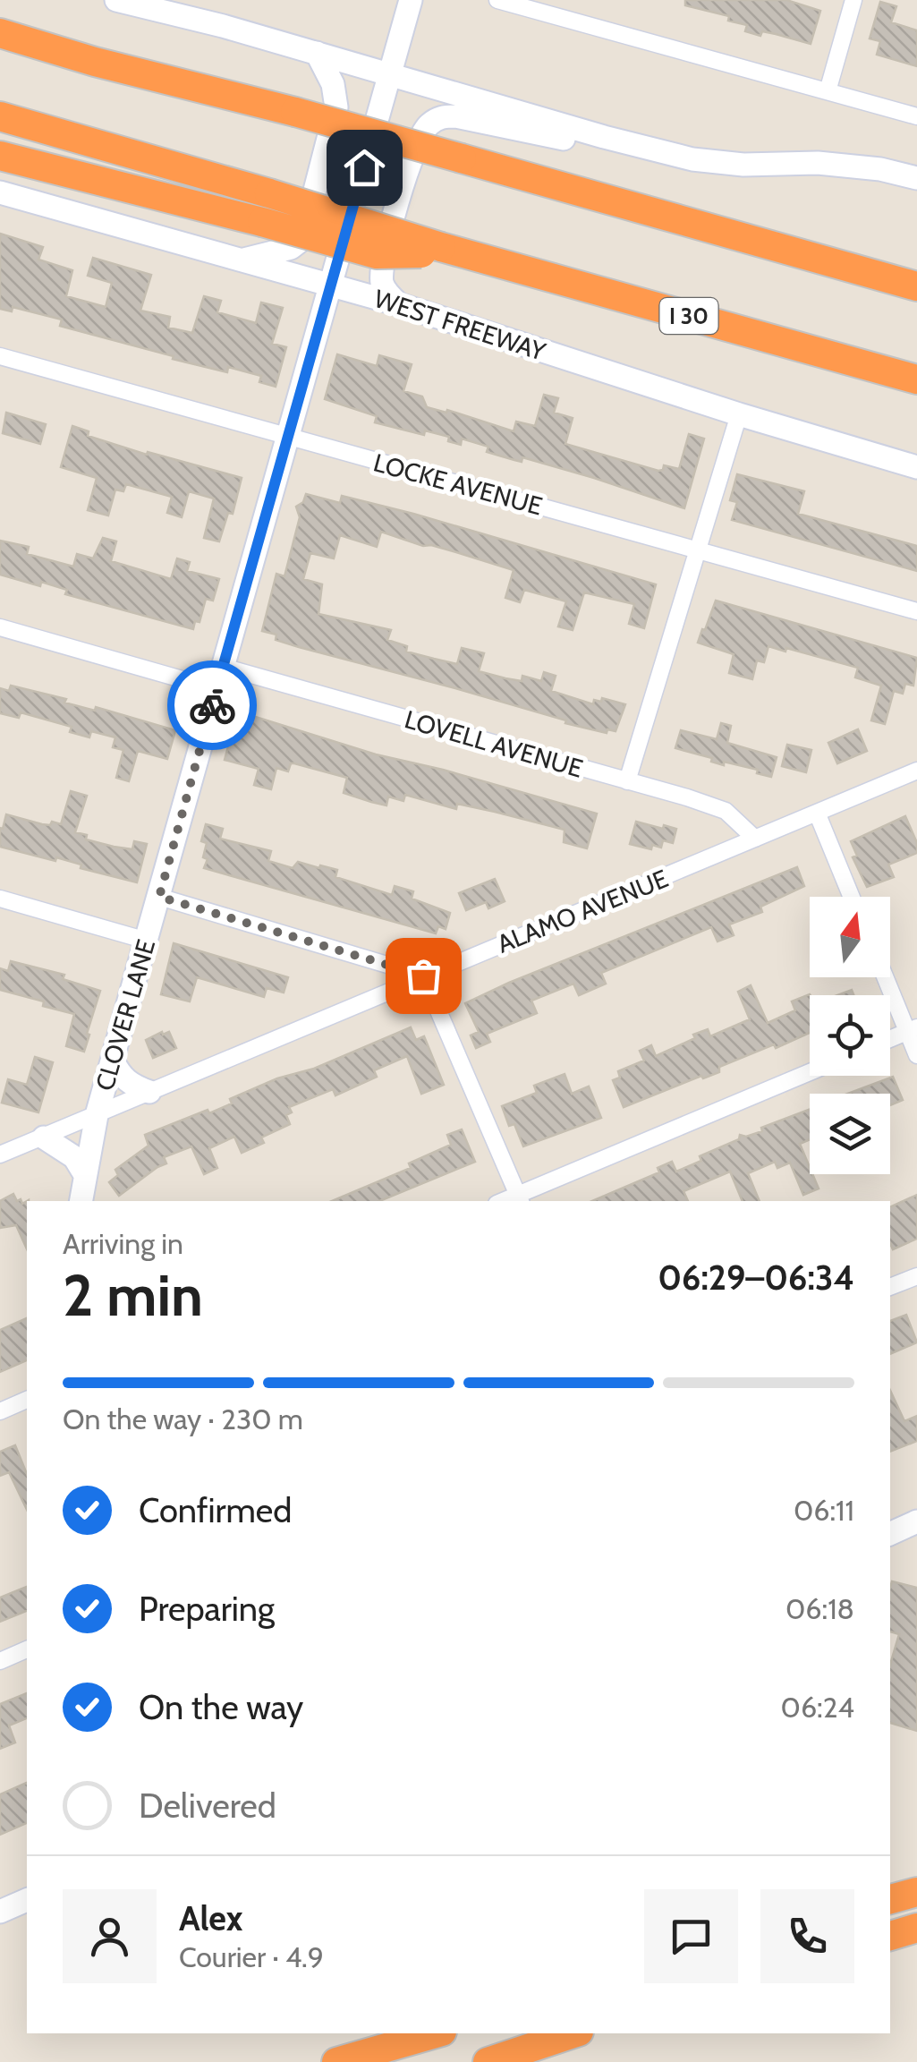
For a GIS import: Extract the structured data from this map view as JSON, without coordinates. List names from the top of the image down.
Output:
{
  "streets": {
    "highway": ["I 30"],
    "main road": ["WEST FREEWAY", "CLOVER LANE"],
    "street": ["LOCKE AVENUE", "LOVELL AVENUE", "ALAMO AVENUE"]
  },
  "crossings": [
    ["WEST FREEWAY", "CLOVER LANE"],
    ["LOCKE AVENUE", "CLOVER LANE"],
    ["LOVELL AVENUE", "ALAMO AVENUE"],
    ["LOVELL AVENUE", "CLOVER LANE"],
    ["ALAMO AVENUE", "CLOVER LANE"]
  ],
  "north": "top",
  "page": {
    "heading": ["2 min", "Arriving in", "06:29–06:34"],
    "panel": ["Alex", "Courier · 4.9"],
    "bar": "On the way · 230 m",
    "list": [
      ["Confirmed", "06:11"],
      ["Preparing", "06:18"],
      ["On the way", "06:24"],
      "Delivered"
    ]
  }
}
